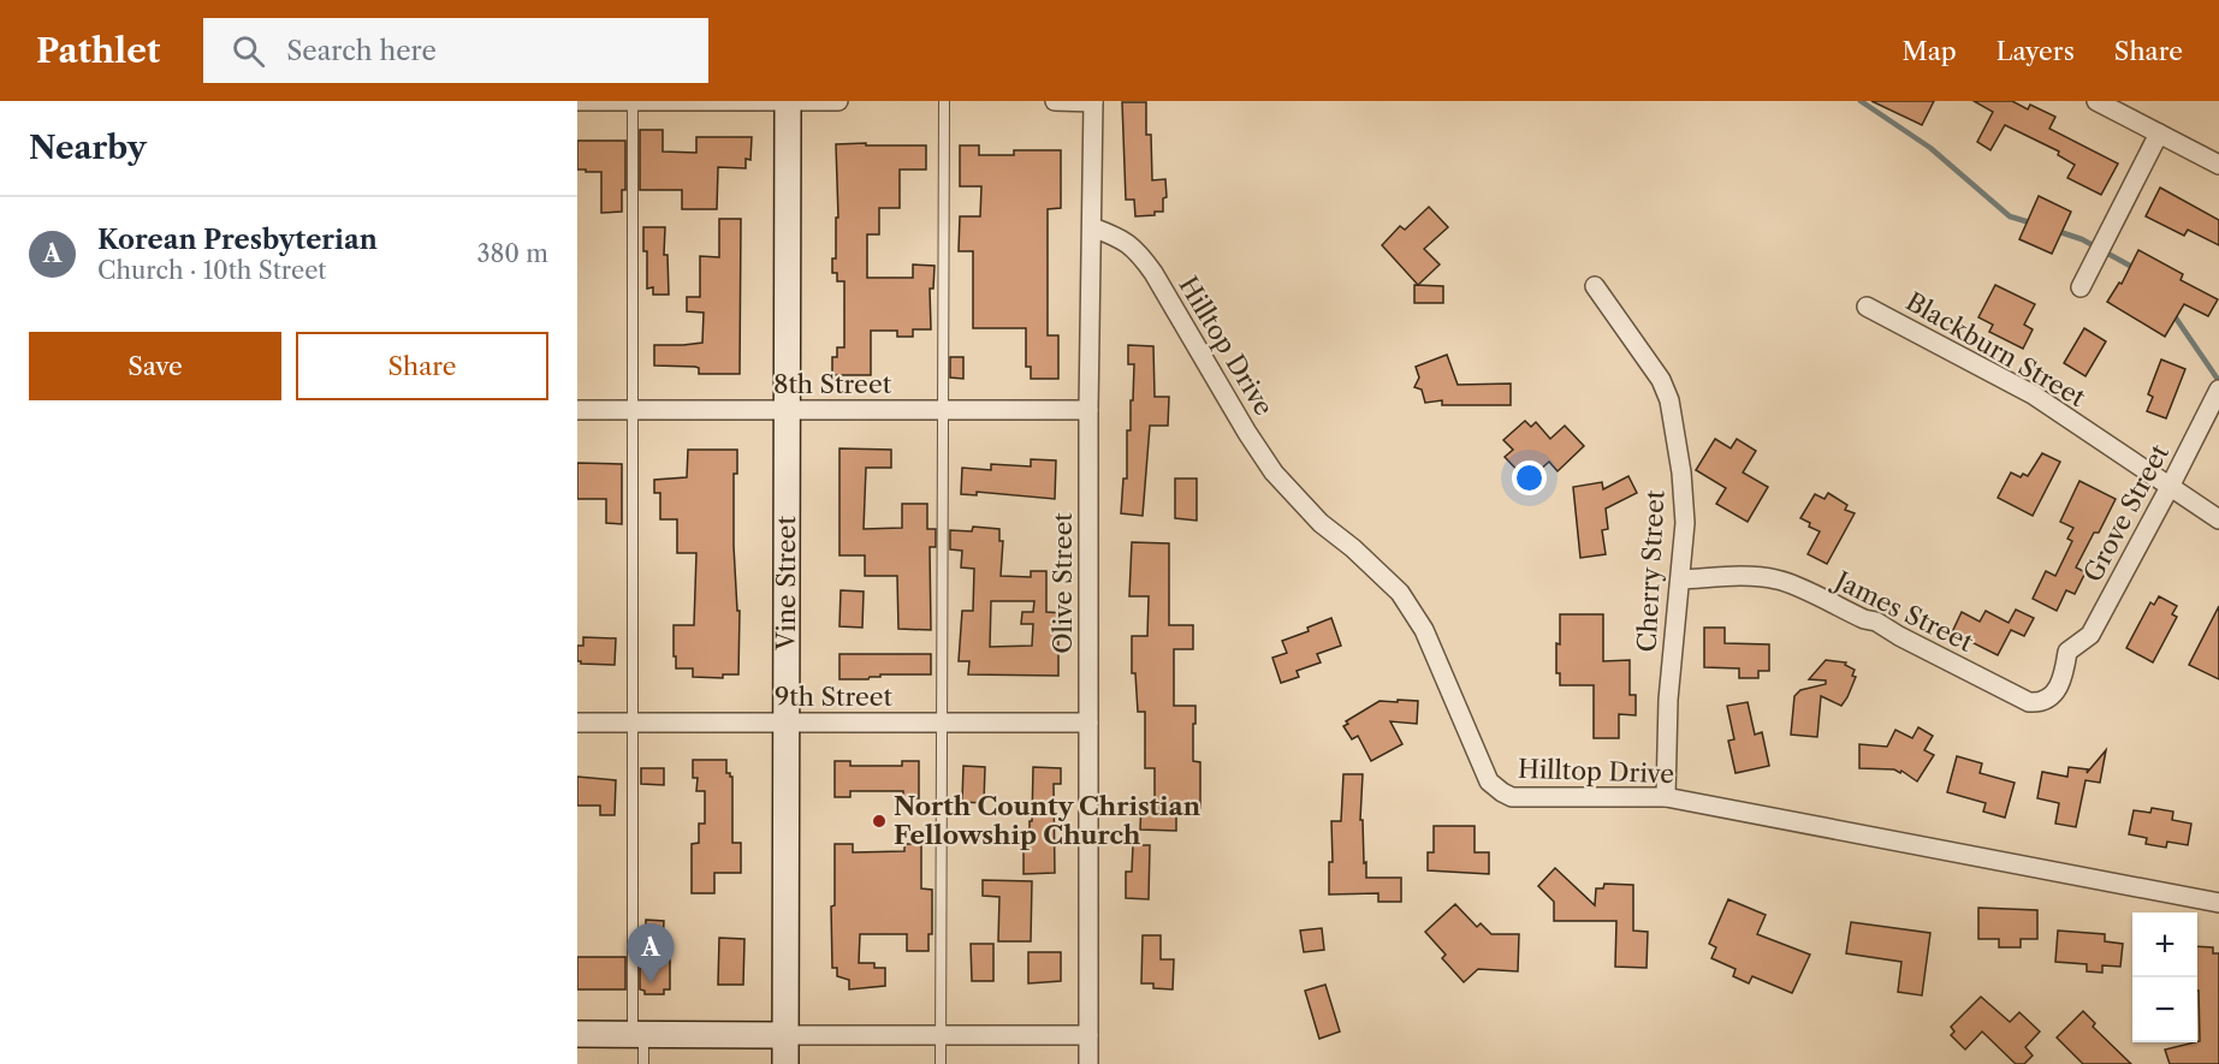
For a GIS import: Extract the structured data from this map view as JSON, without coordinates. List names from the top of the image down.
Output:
{
  "streets": {
    "street": [
      "Hilltop Drive",
      "Blackburn Street",
      "8th Street",
      "Grove Street",
      "Cherry Street",
      "Vine Street",
      "Olive Street",
      "James Street",
      "9th Street"
    ]
  },
  "crossings": [
    ["Hilltop Drive", "Cherry Street"],
    ["Hilltop Drive", "Olive Street"],
    ["Blackburn Street", "Grove Street"],
    ["8th Street", "Vine Street"],
    ["8th Street", "Olive Street"],
    ["Grove Street", "James Street"],
    ["Cherry Street", "James Street"],
    ["Vine Street", "9th Street"],
    ["Olive Street", "9th Street"]
  ],
  "places": ["North County Christian Fellowship Church"],
  "page": {
    "header": "Pathlet",
    "search": "Search here",
    "nav": ["Map", "Layers", "Share"],
    "heading": "Nearby",
    "list": [
      {
        "mark": "A",
        "name": "Korean Presbyterian",
        "note": "Church · 10th Street",
        "value": "380 m"
      }
    ],
    "buttons": ["Save", "Share"],
    "map_buttons": ["+", "−"],
    "pins": "A"
  }
}
